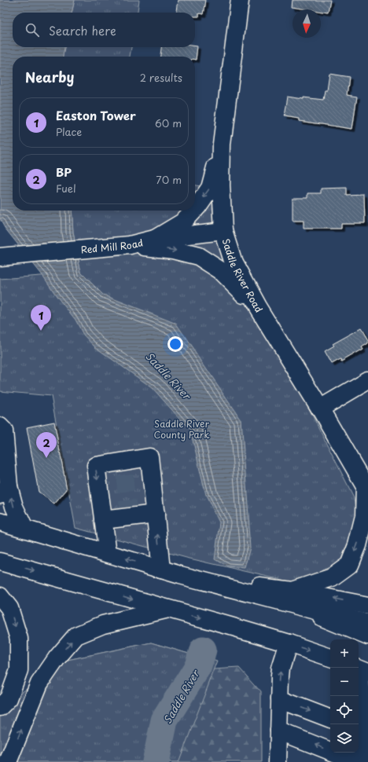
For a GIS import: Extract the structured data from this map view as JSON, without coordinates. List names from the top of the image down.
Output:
{
  "streets": {
    "main road": ["Red Mill Road", "Saddle River Road"]
  },
  "crossings": [
    ["Red Mill Road", "Saddle River Road"]
  ],
  "water": ["Saddle River"],
  "parks": ["Saddle River County Park"],
  "north": "bottom",
  "page": {
    "search": "Search here",
    "heading": ["Nearby", "2 results"],
    "list": [
      {
        "mark": "1",
        "name": "Easton Tower",
        "note": "Place",
        "value": "60 m"
      },
      {
        "mark": "2",
        "name": "BP",
        "note": "Fuel",
        "value": "70 m"
      }
    ],
    "pins": ["1", "2"],
    "map_buttons": ["+", "−"]
  }
}
